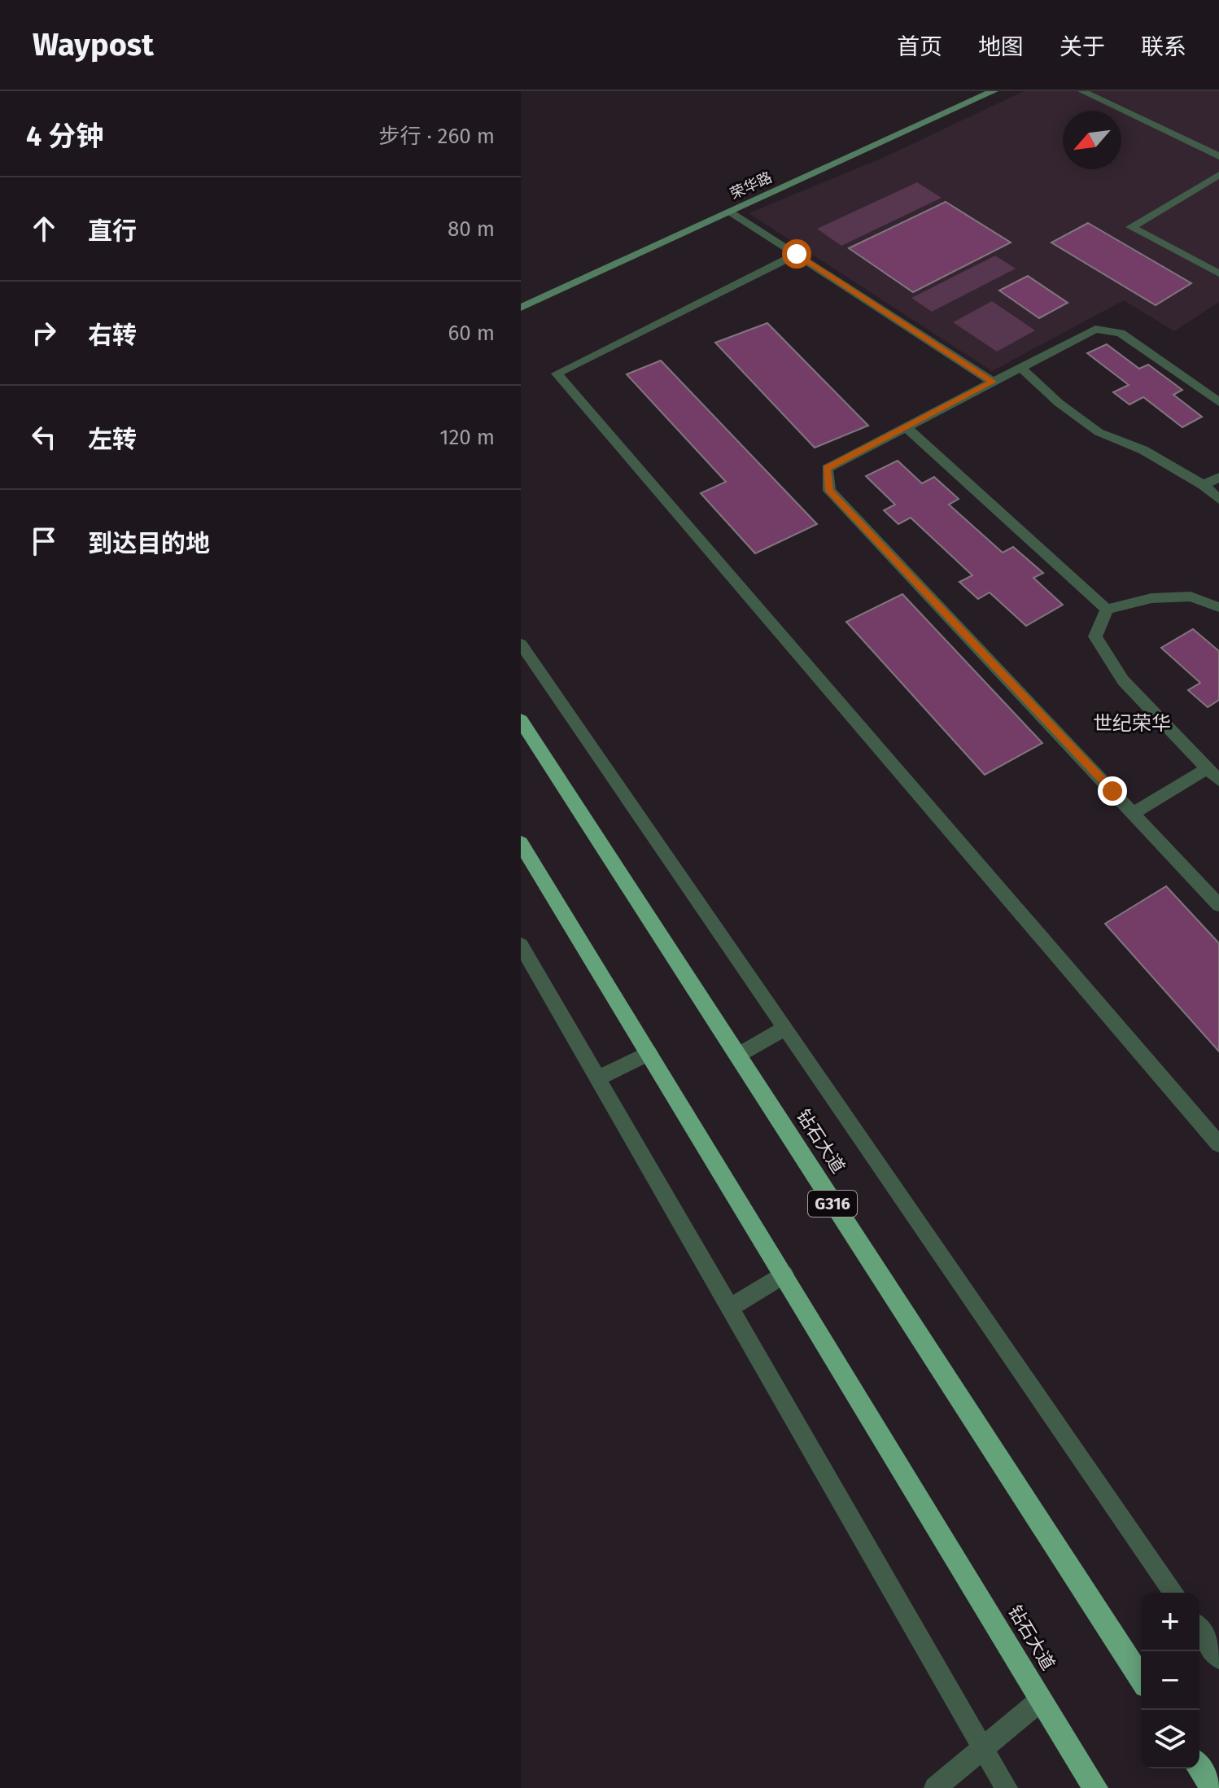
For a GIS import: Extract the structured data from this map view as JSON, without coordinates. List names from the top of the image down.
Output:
{
  "streets": {
    "highway": ["钻石大道", "G316"],
    "main road": ["荣华路"]
  },
  "districts": ["世纪荣华"],
  "north": "bottom left",
  "page": {
    "header": "Waypost",
    "nav": [
      "首页",
      "地图",
      "关于",
      "联系"
    ],
    "heading": ["4 分钟", "步行 · 260 m"],
    "list": [
      ["直行", "80 m"],
      ["右转", "60 m"],
      ["左转", "120 m"],
      "到达目的地"
    ],
    "map_buttons": ["+", "−"]
  }
}
